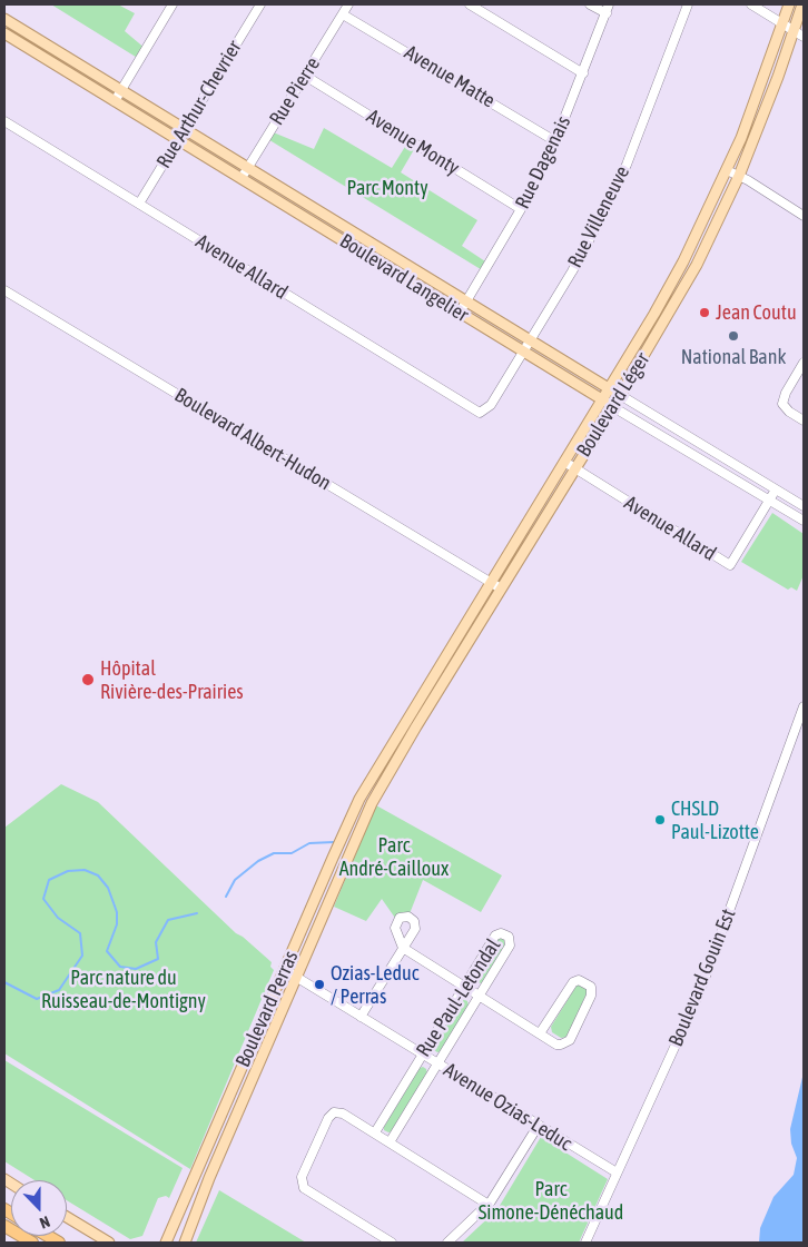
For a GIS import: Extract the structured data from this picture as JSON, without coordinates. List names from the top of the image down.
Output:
{
  "streets": {
    "main road": ["Boulevard Langelier", "Boulevard Léger", "Boulevard Perras"],
    "street": [
      "Avenue Matte",
      "Rue Pierre",
      "Rue Arthur-Chevrier",
      "Avenue Monty",
      "Rue Dagenais",
      "Rue Villeneuve",
      "Avenue Allard",
      "Boulevard Albert-Hudon",
      "Boulevard Gouin Est",
      "Rue Paul-Letondal",
      "Avenue Ozias-Leduc"
    ]
  },
  "crossings": [
    ["Avenue Matte", "Rue Pierre"],
    ["Avenue Matte", "Rue Dagenais"],
    ["Rue Pierre", "Avenue Monty"],
    ["Rue Pierre", "Boulevard Langelier"],
    ["Rue Arthur-Chevrier", "Avenue Allard"],
    ["Rue Arthur-Chevrier", "Boulevard Langelier"],
    ["Avenue Monty", "Rue Dagenais"],
    ["Rue Dagenais", "Boulevard Langelier"],
    ["Rue Villeneuve", "Avenue Allard"],
    ["Rue Villeneuve", "Boulevard Langelier"],
    ["Avenue Allard", "Boulevard Langelier"],
    ["Avenue Allard", "Boulevard Léger"],
    ["Boulevard Langelier", "Boulevard Léger"],
    ["Boulevard Léger", "Boulevard Albert-Hudon"],
    ["Boulevard Léger", "Boulevard Perras"],
    ["Boulevard Gouin Est", "Avenue Ozias-Leduc"],
    ["Rue Paul-Letondal", "Avenue Ozias-Leduc"],
    ["Boulevard Perras", "Avenue Ozias-Leduc"]
  ],
  "parks": [
    "Parc Monty",
    "Parc André-Cailloux",
    "Parc nature du Ruisseau-de-Montigny",
    "Parc Simone-Dénéchaud"
  ],
  "places": [
    "Jean Coutu",
    "National Bank",
    "Hôpital Rivière-des-Prairies",
    "CHSLD Paul-Lizotte",
    "Ozias-Leduc / Perras"
  ],
  "north": "bottom"
}
